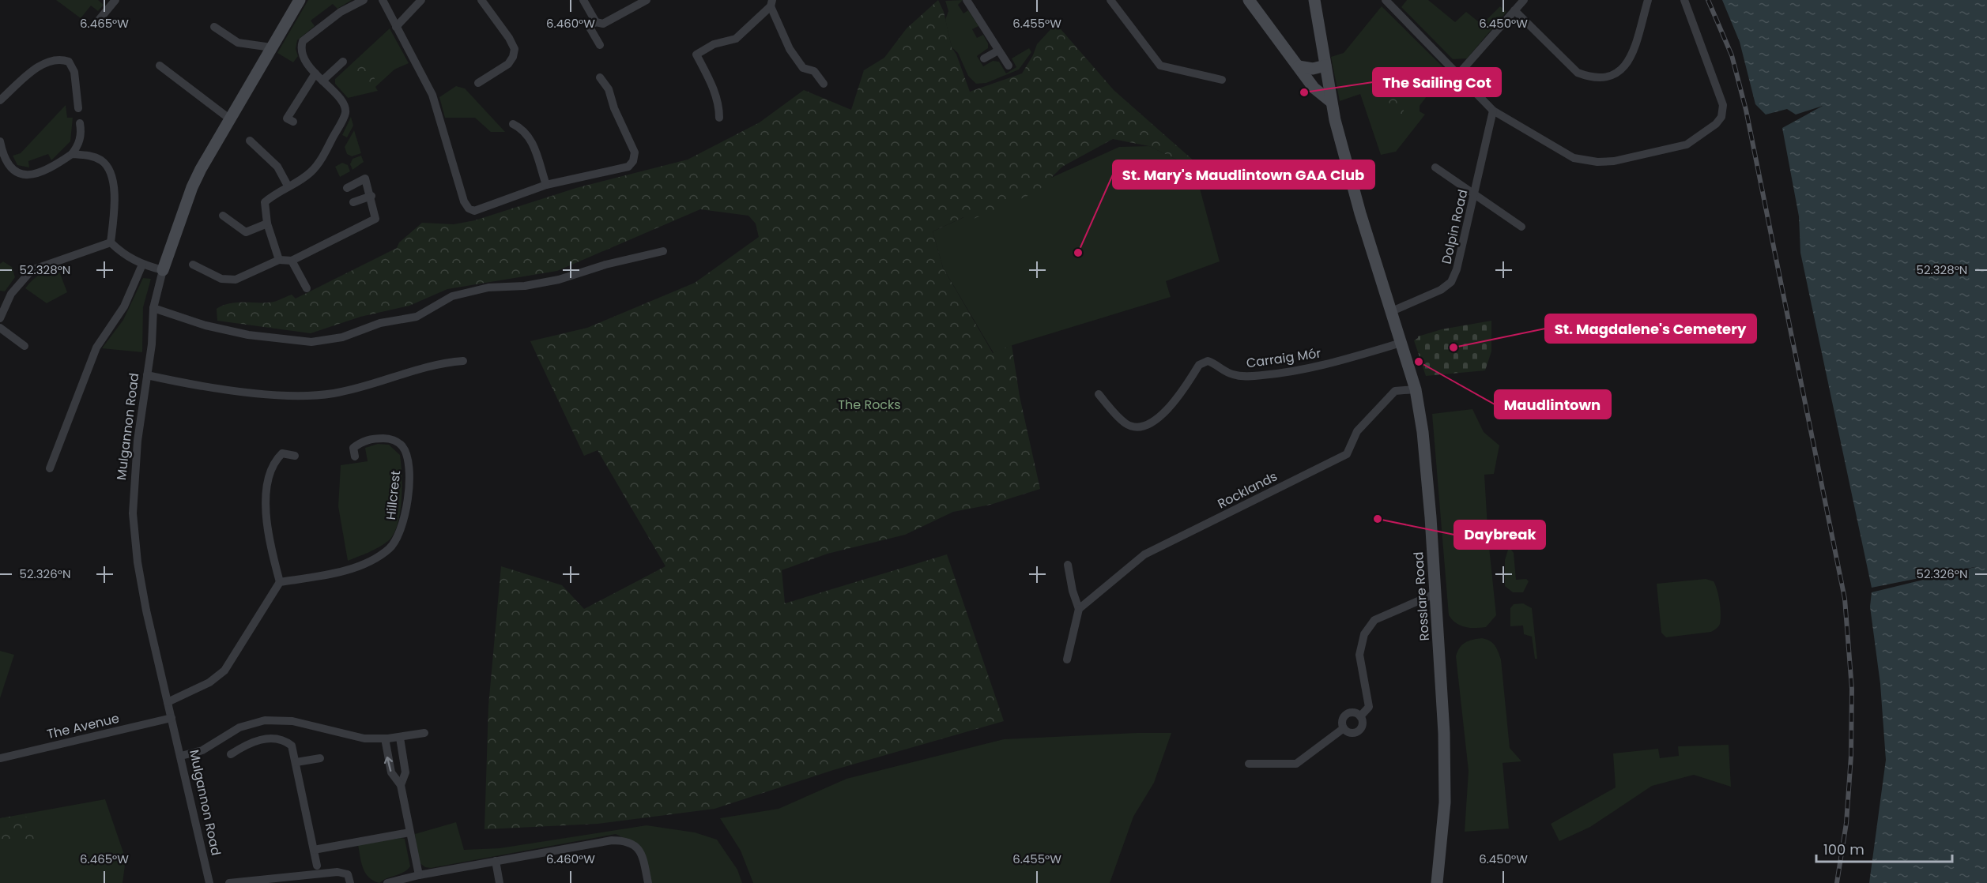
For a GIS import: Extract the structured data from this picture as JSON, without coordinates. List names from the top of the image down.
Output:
{
  "streets": {
    "main road": ["Mulgannon Road", "Rosslare Road"],
    "street": [
      "Dolpin Road",
      "Carraig Mór",
      "Rocklands",
      "Hillcrest",
      "The Avenue"
    ]
  },
  "crossings": [
    ["Dolpin Road", "Rosslare Road"],
    ["Carraig Mór", "Rosslare Road"],
    ["Mulgannon Road", "The Avenue"],
    ["Rocklands", "Rosslare Road"]
  ],
  "parks": ["The Rocks"],
  "places": [
    "The Sailing Cot",
    "St. Mary's Maudlintown GAA Club",
    "St. Magdalene's Cemetery",
    "Maudlintown",
    "Daybreak"
  ],
  "scale_bar": "100 m",
  "coordinates": [
    "6.465°W",
    "6.460°W",
    "6.455°W",
    "6.450°W",
    "52.328°N",
    "52.326°N"
  ]
}
